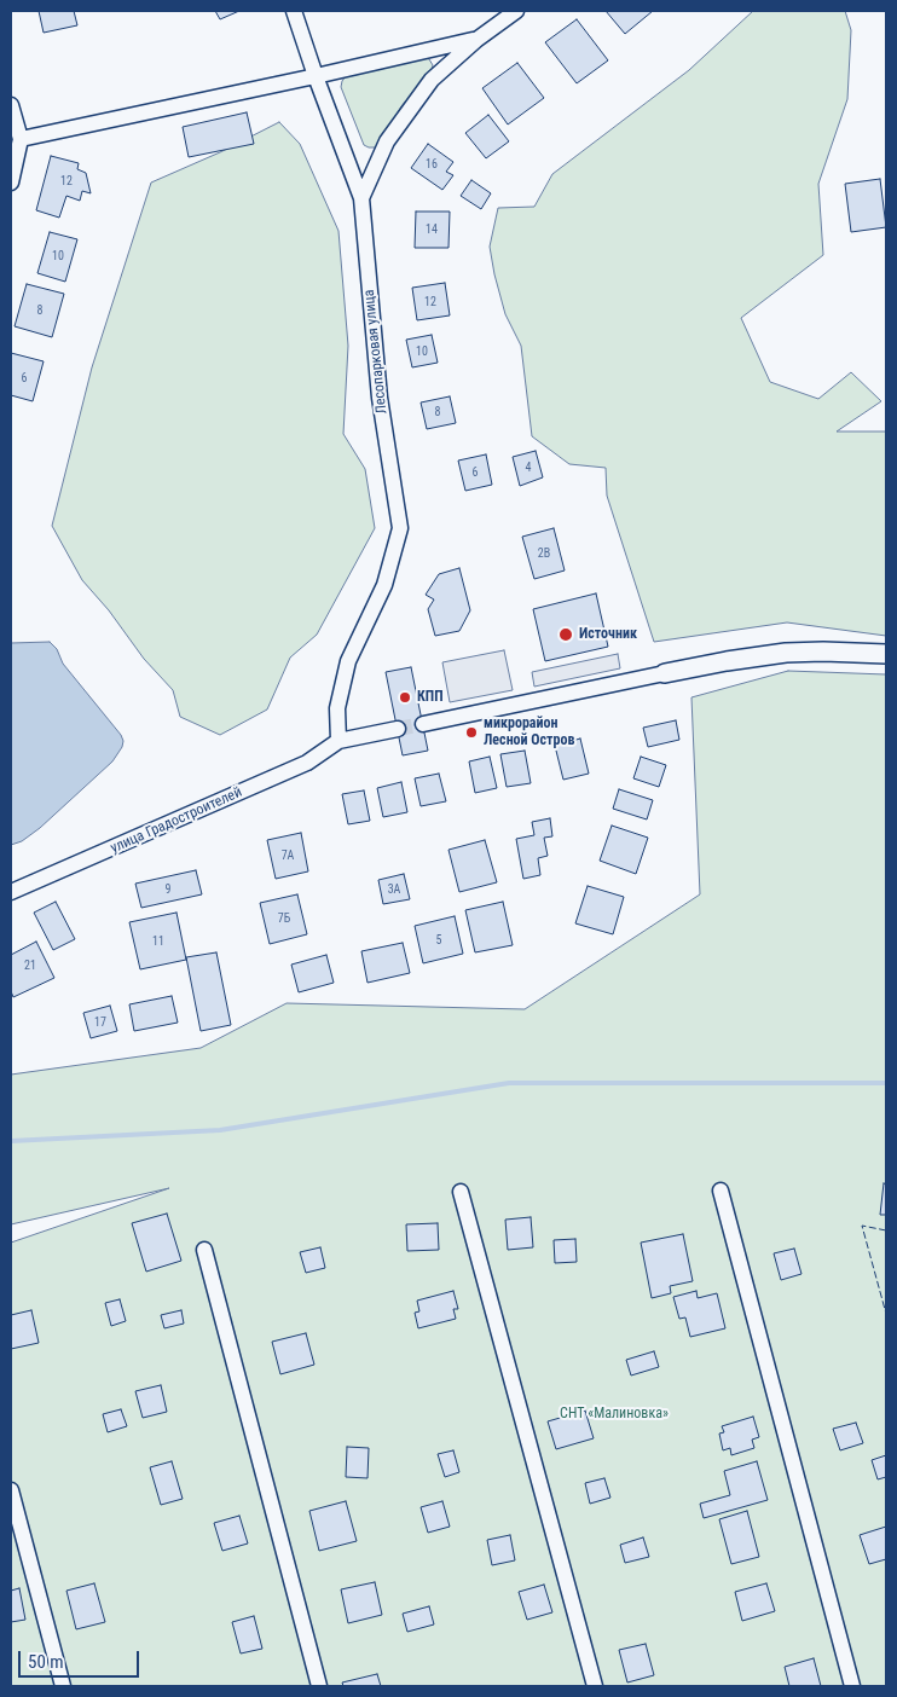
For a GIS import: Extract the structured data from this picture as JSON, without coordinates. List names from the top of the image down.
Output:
{
  "streets": {
    "street": ["Лесопарковая улица", "улица Градостроителей"]
  },
  "crossings": [
    ["Лесопарковая улица", "улица Градостроителей"]
  ],
  "parks": ["СНТ «Малиновка»"],
  "places": ["Источник", "КПП", "микрорайон Лесной Остров"],
  "house_numbers": [
    "16",
    "12",
    "14",
    "10",
    "12",
    "8",
    "10",
    "6",
    "8",
    "4",
    "6",
    "2В",
    "7А",
    "9",
    "3А",
    "7Б",
    "5",
    "11",
    "21",
    "17"
  ],
  "scale_bar": "50 m"
}
